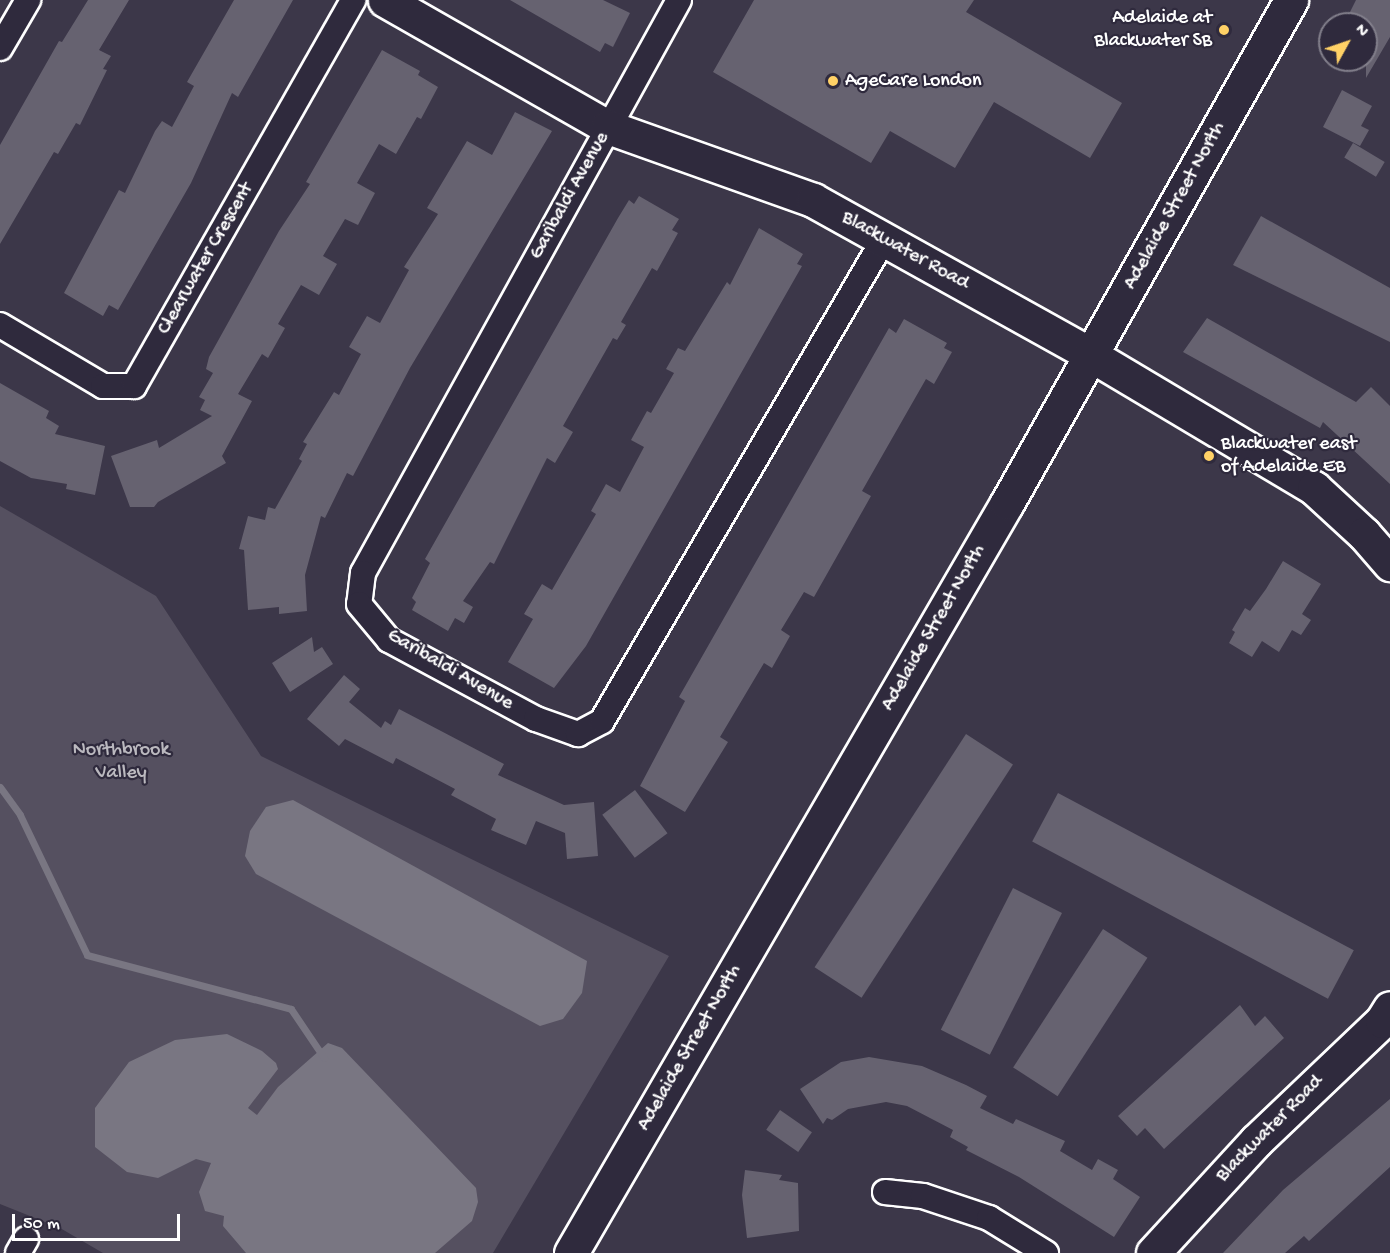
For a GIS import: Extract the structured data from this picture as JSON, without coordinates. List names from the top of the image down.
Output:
{
  "streets": {
    "street": [
      "Garibaldi Avenue",
      "Adelaide Street North",
      "Blackwater Road",
      "Clearwater Crescent"
    ]
  },
  "crossings": [
    ["Garibaldi Avenue", "Blackwater Road"],
    ["Adelaide Street North", "Blackwater Road"]
  ],
  "parks": ["Northbrook Valley"],
  "places": ["Adelaide at Blackwater SB", "AgeCare London", "Blackwater east of Adelaide EB"],
  "scale_bar": "50 m",
  "north": "top right"
}
